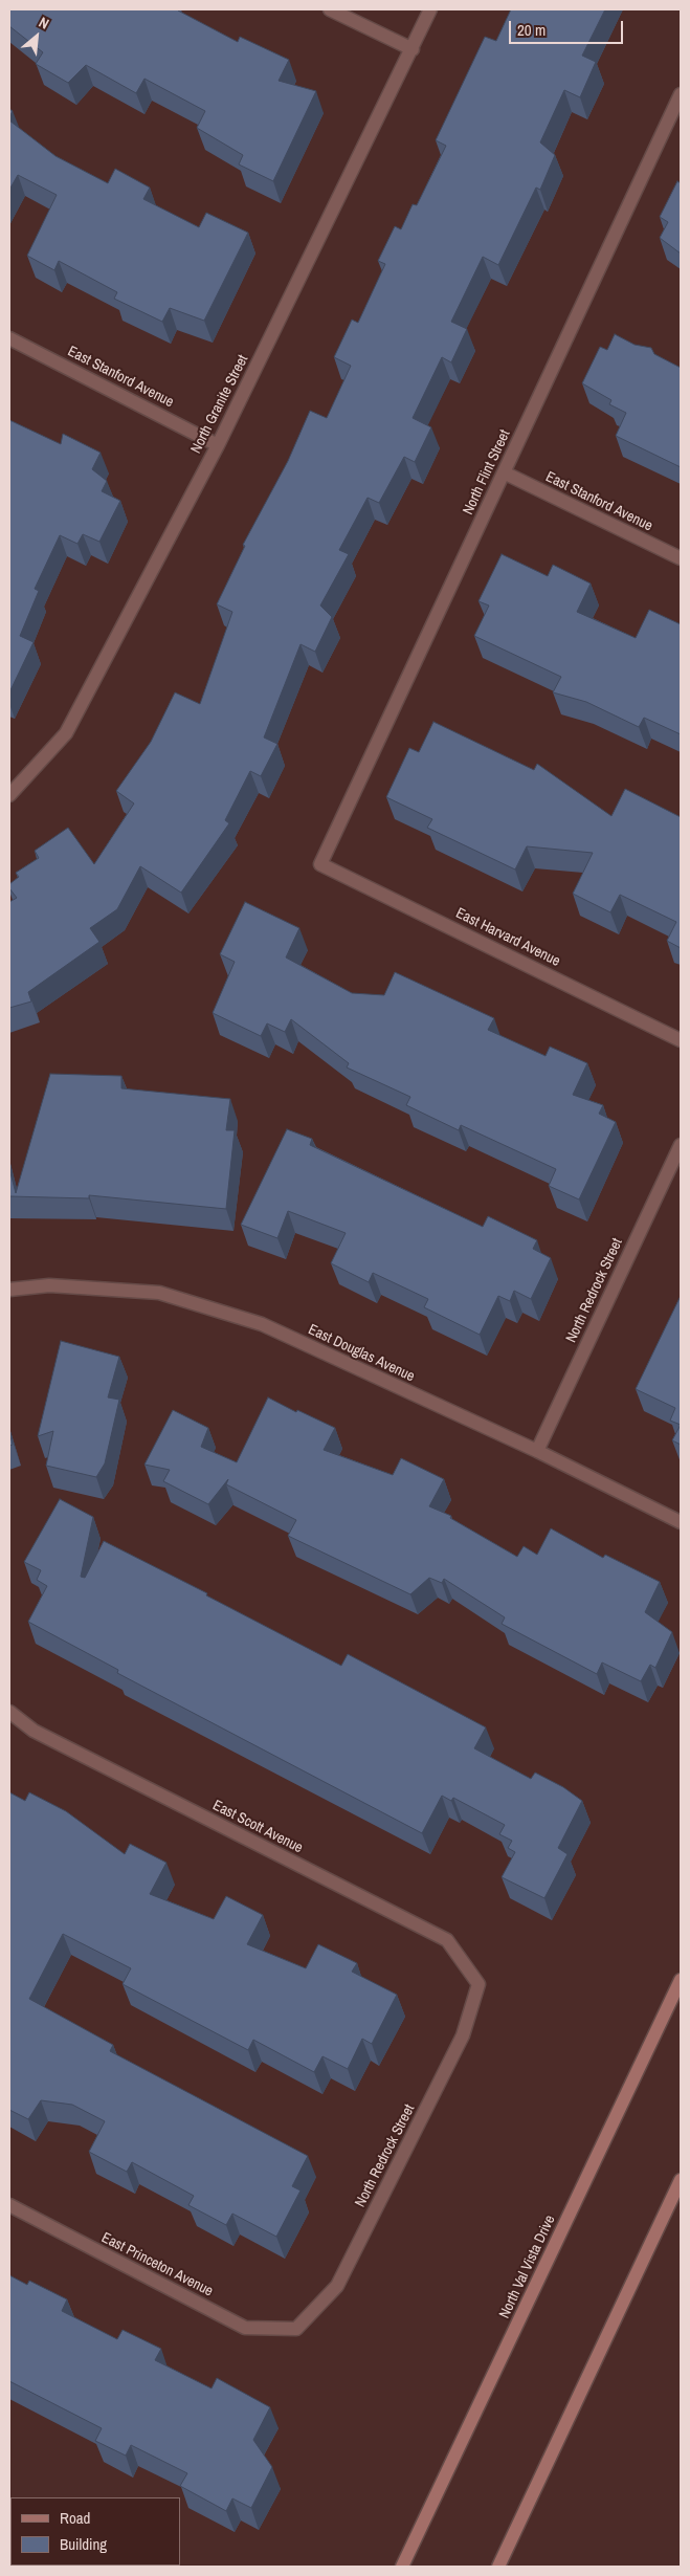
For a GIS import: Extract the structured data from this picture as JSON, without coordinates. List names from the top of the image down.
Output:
{
  "streets": {
    "main road": ["North Val Vista Drive"],
    "street": [
      "East Stanford Avenue",
      "North Granite Street",
      "North Flint Street",
      "East Harvard Avenue",
      "North Redrock Street",
      "East Douglas Avenue",
      "East Scott Avenue",
      "East Princeton Avenue"
    ]
  },
  "crossings": [
    ["East Stanford Avenue", "North Granite Street"],
    ["East Stanford Avenue", "North Flint Street"],
    ["North Flint Street", "East Harvard Avenue"],
    ["North Redrock Street", "East Douglas Avenue"],
    ["North Redrock Street", "East Scott Avenue"],
    ["North Redrock Street", "East Princeton Avenue"]
  ],
  "legend": ["Road", "Building"],
  "scale_bar": "20 m",
  "north": "top right"
}
